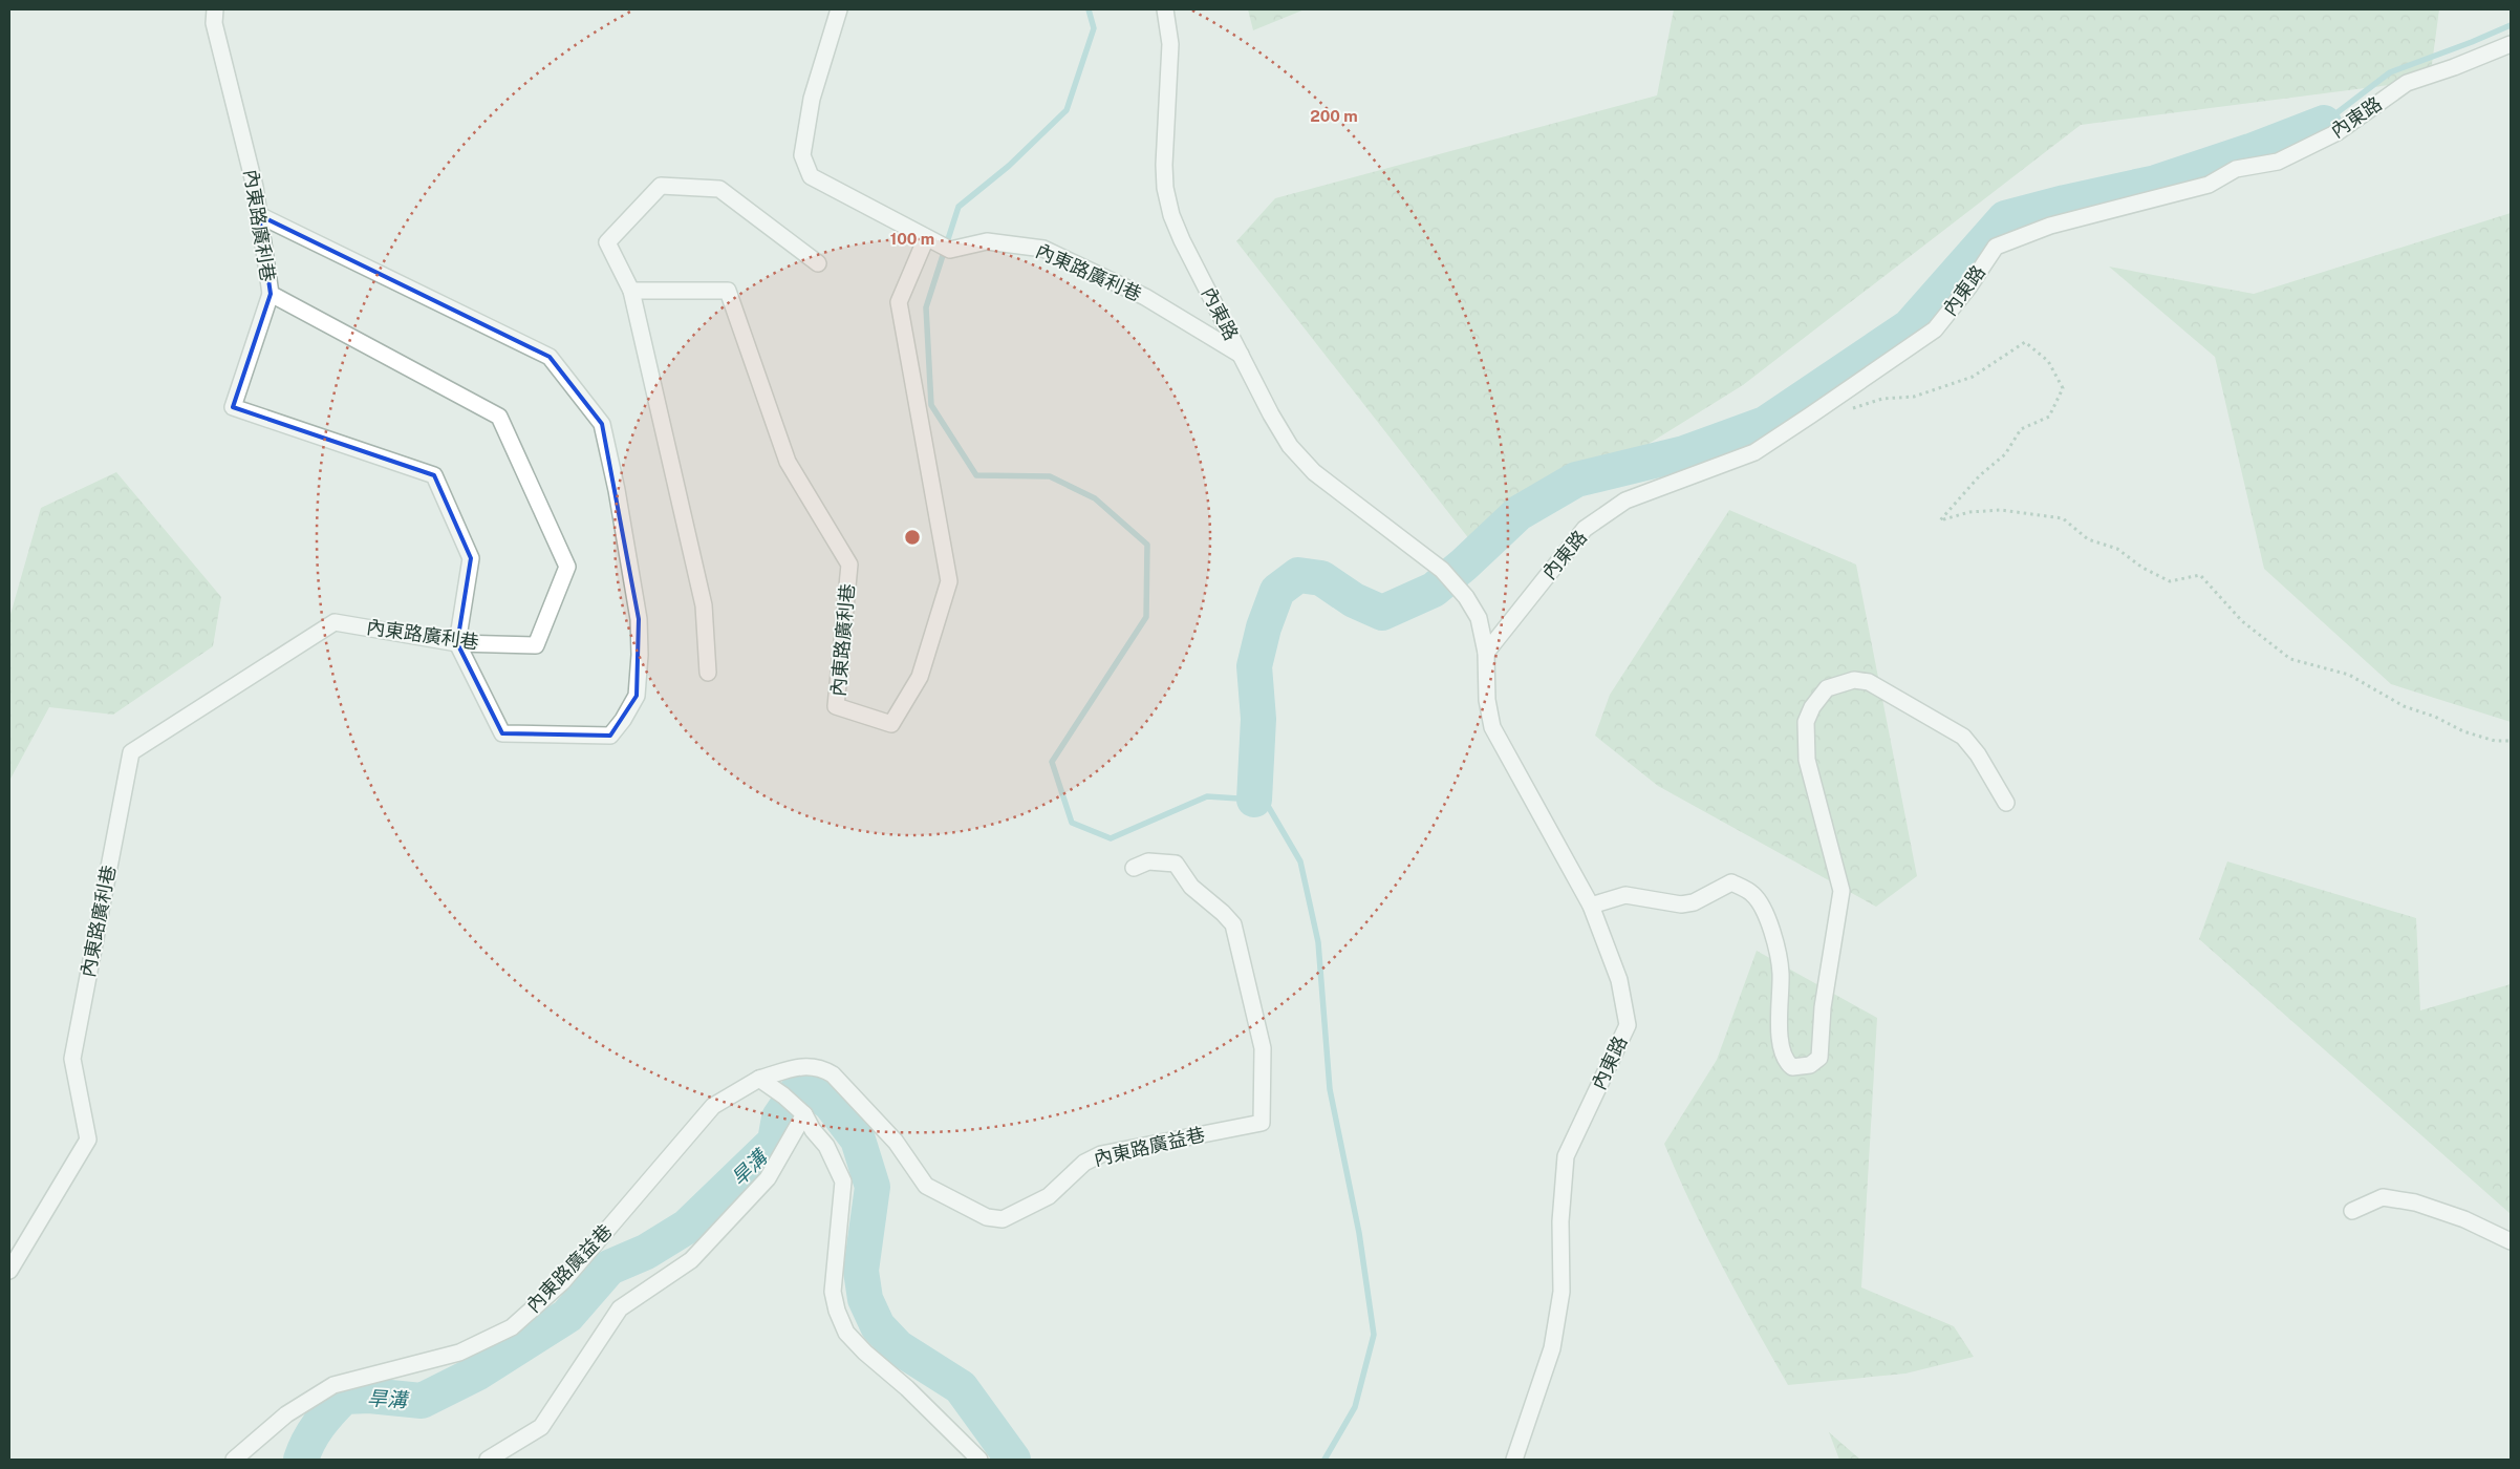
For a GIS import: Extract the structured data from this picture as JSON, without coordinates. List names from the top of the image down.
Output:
{
  "streets": {
    "street": ["內東路", "內東路廣利巷", "內東路廣益巷"]
  },
  "crossings": [
    ["內東路", "內東路廣利巷"]
  ],
  "water": ["旱溝"],
  "rings": ["200 m", "100 m"]
}
